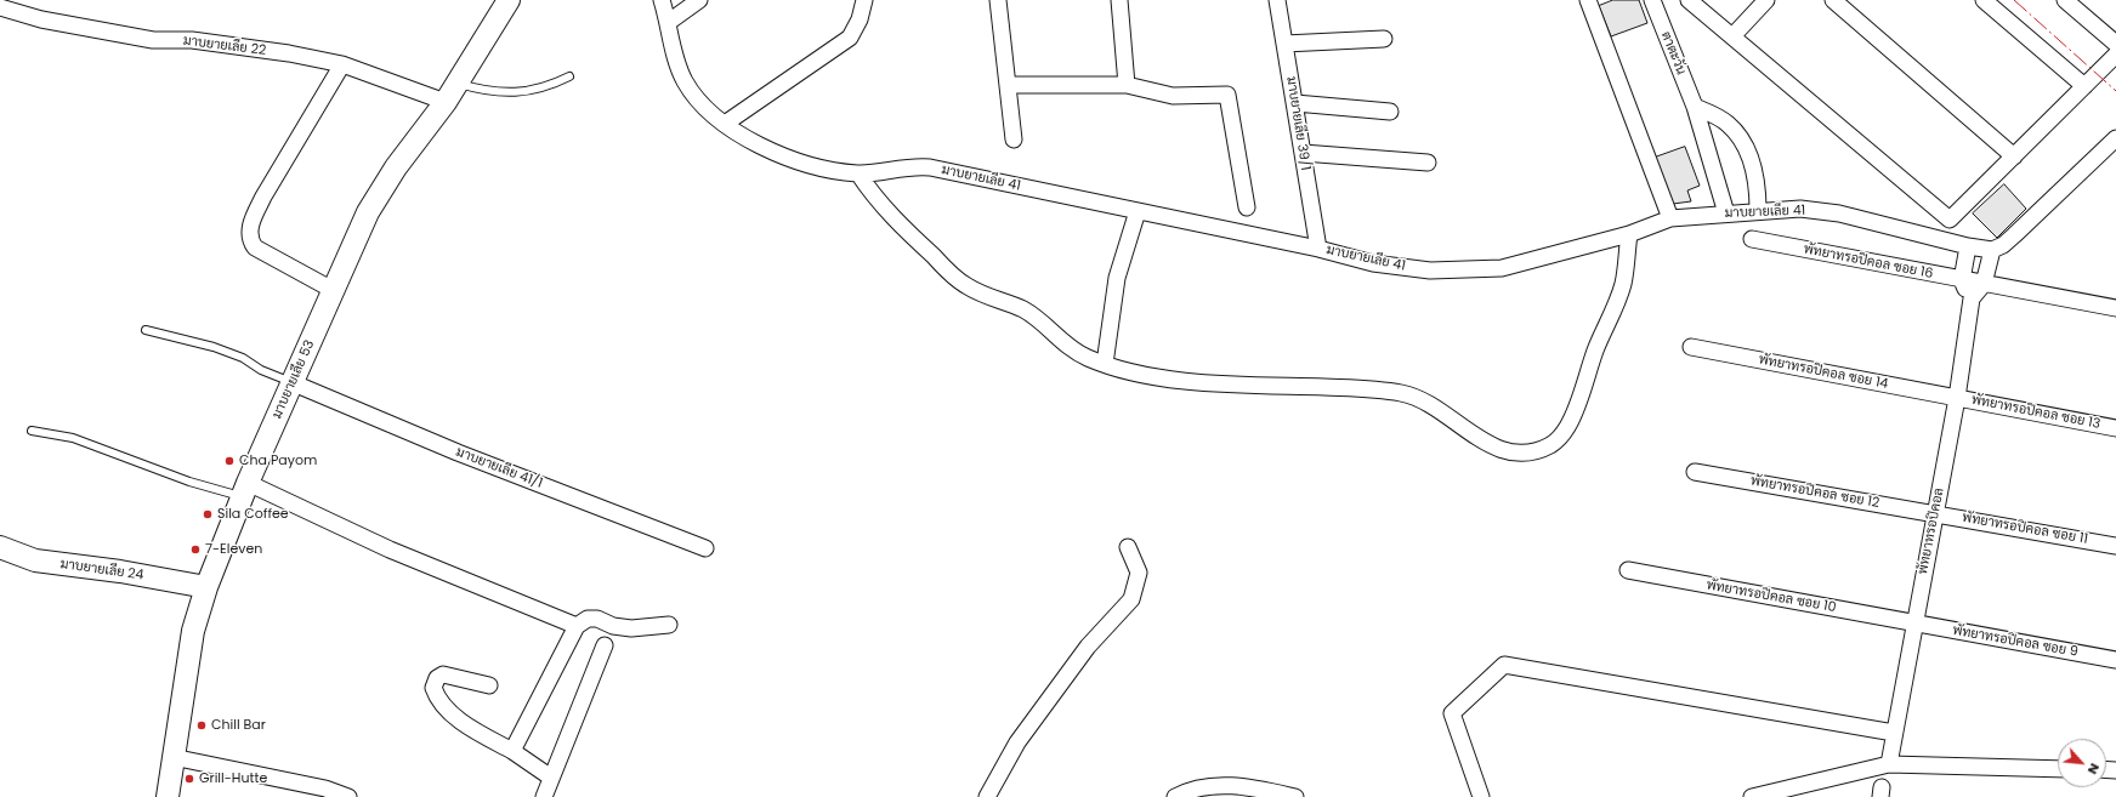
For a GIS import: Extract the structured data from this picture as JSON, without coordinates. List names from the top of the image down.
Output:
{
  "streets": {
    "street": [
      "มาบยายเลีย 22",
      "ตาตะวัน",
      "มาบยายเลีย 39/1",
      "มาบยายเลีย 41",
      "พัทยาทรอปิคอล ซอย 16",
      "พัทยาทรอปิคอล ซอย 14",
      "มาบยายเลีย 53",
      "พัทยาทรอปิคอล ซอย 13",
      "มาบยายเลีย 41/1",
      "พัทยาทรอปิคอล ซอย 12",
      "พัทยาทรอปิคอล ซอย 11",
      "พัทยาทรอปิคอล",
      "มาบยายเลีย 24",
      "พัทยาทรอปิคอล ซอย 10",
      "พัทยาทรอปิคอล ซอย 9"
    ]
  },
  "crossings": [
    ["มาบยายเลีย 22", "มาบยายเลีย 53"],
    ["ตาตะวัน", "มาบยายเลีย 41"],
    ["มาบยายเลีย 39/1", "มาบยายเลีย 41"],
    ["พัทยาทรอปิคอล ซอย 14", "พัทยาทรอปิคอล ซอย 13"],
    ["พัทยาทรอปิคอล ซอย 14", "พัทยาทรอปิคอล"],
    ["มาบยายเลีย 53", "มาบยายเลีย 41/1"],
    ["มาบยายเลีย 53", "มาบยายเลีย 24"],
    ["พัทยาทรอปิคอล ซอย 13", "พัทยาทรอปิคอล"],
    ["พัทยาทรอปิคอล ซอย 12", "พัทยาทรอปิคอล ซอย 11"],
    ["พัทยาทรอปิคอล ซอย 12", "พัทยาทรอปิคอล"],
    ["พัทยาทรอปิคอล ซอย 11", "พัทยาทรอปิคอล"],
    ["พัทยาทรอปิคอล", "พัทยาทรอปิคอล ซอย 10"],
    ["พัทยาทรอปิคอล", "พัทยาทรอปิคอล ซอย 9"],
    ["พัทยาทรอปิคอล ซอย 10", "พัทยาทรอปิคอล ซอย 9"]
  ],
  "places": [
    "Cha Payom",
    "Sila Coffee",
    "7-Eleven",
    "Chill Bar",
    "Grill-Hutte"
  ],
  "north": "bottom right"
}
